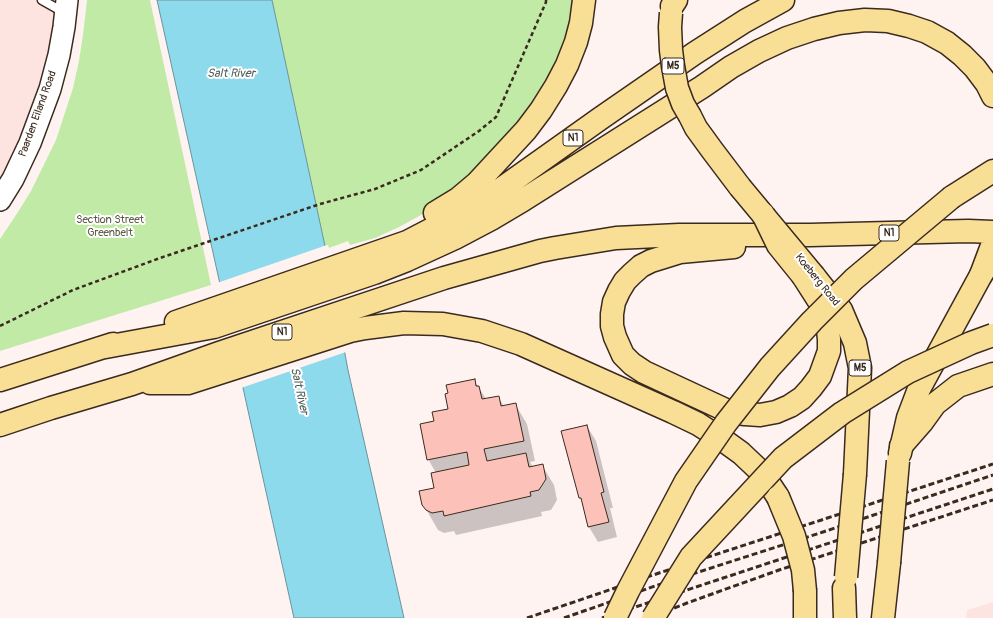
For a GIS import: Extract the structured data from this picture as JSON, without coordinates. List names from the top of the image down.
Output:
{
  "streets": {
    "main road": ["M5", "N1", "Koeberg Road"],
    "street": ["Paarden Eiland Road"]
  },
  "crossings": [
    ["M5", "Koeberg Road"]
  ],
  "water": ["Salt River"],
  "parks": ["Section Street Greenbelt"]
}
